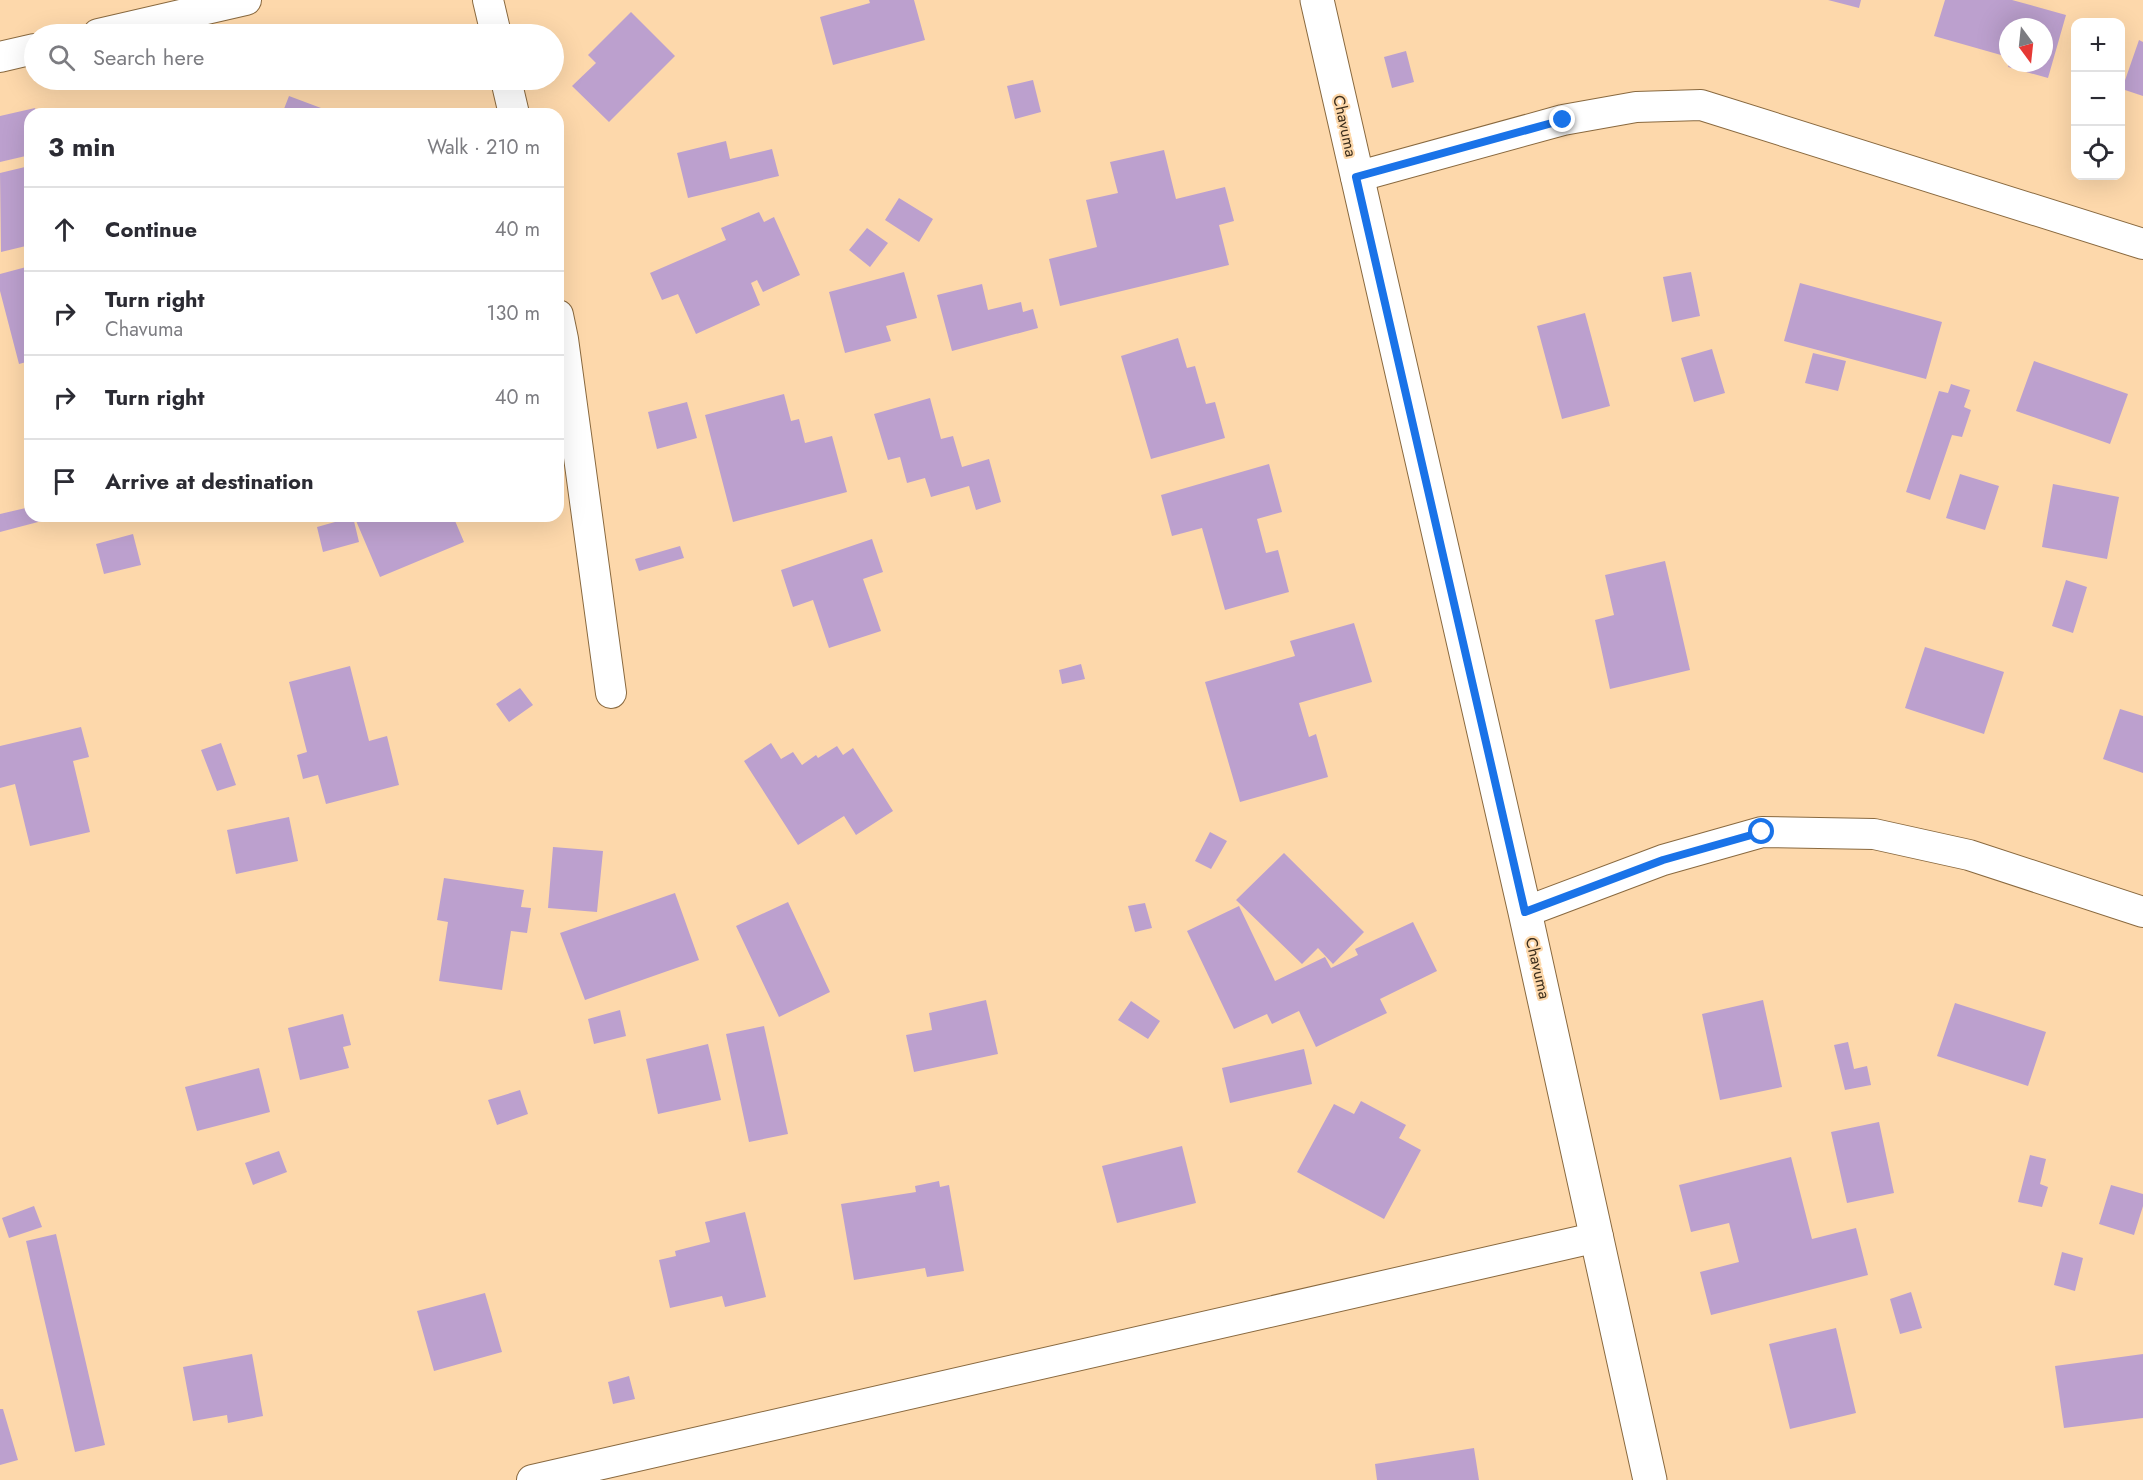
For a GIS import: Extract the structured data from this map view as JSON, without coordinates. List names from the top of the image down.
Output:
{
  "streets": {
    "street": ["Chavuma"]
  },
  "north": "bottom",
  "page": {
    "map_buttons": ["+", "−"],
    "search": "Search here",
    "heading": ["3 min", "Walk · 210 m"],
    "list": [
      ["Continue", "40 m"],
      ["Turn right", "Chavuma", "130 m"],
      ["Turn right", "40 m"],
      "Arrive at destination"
    ]
  }
}
